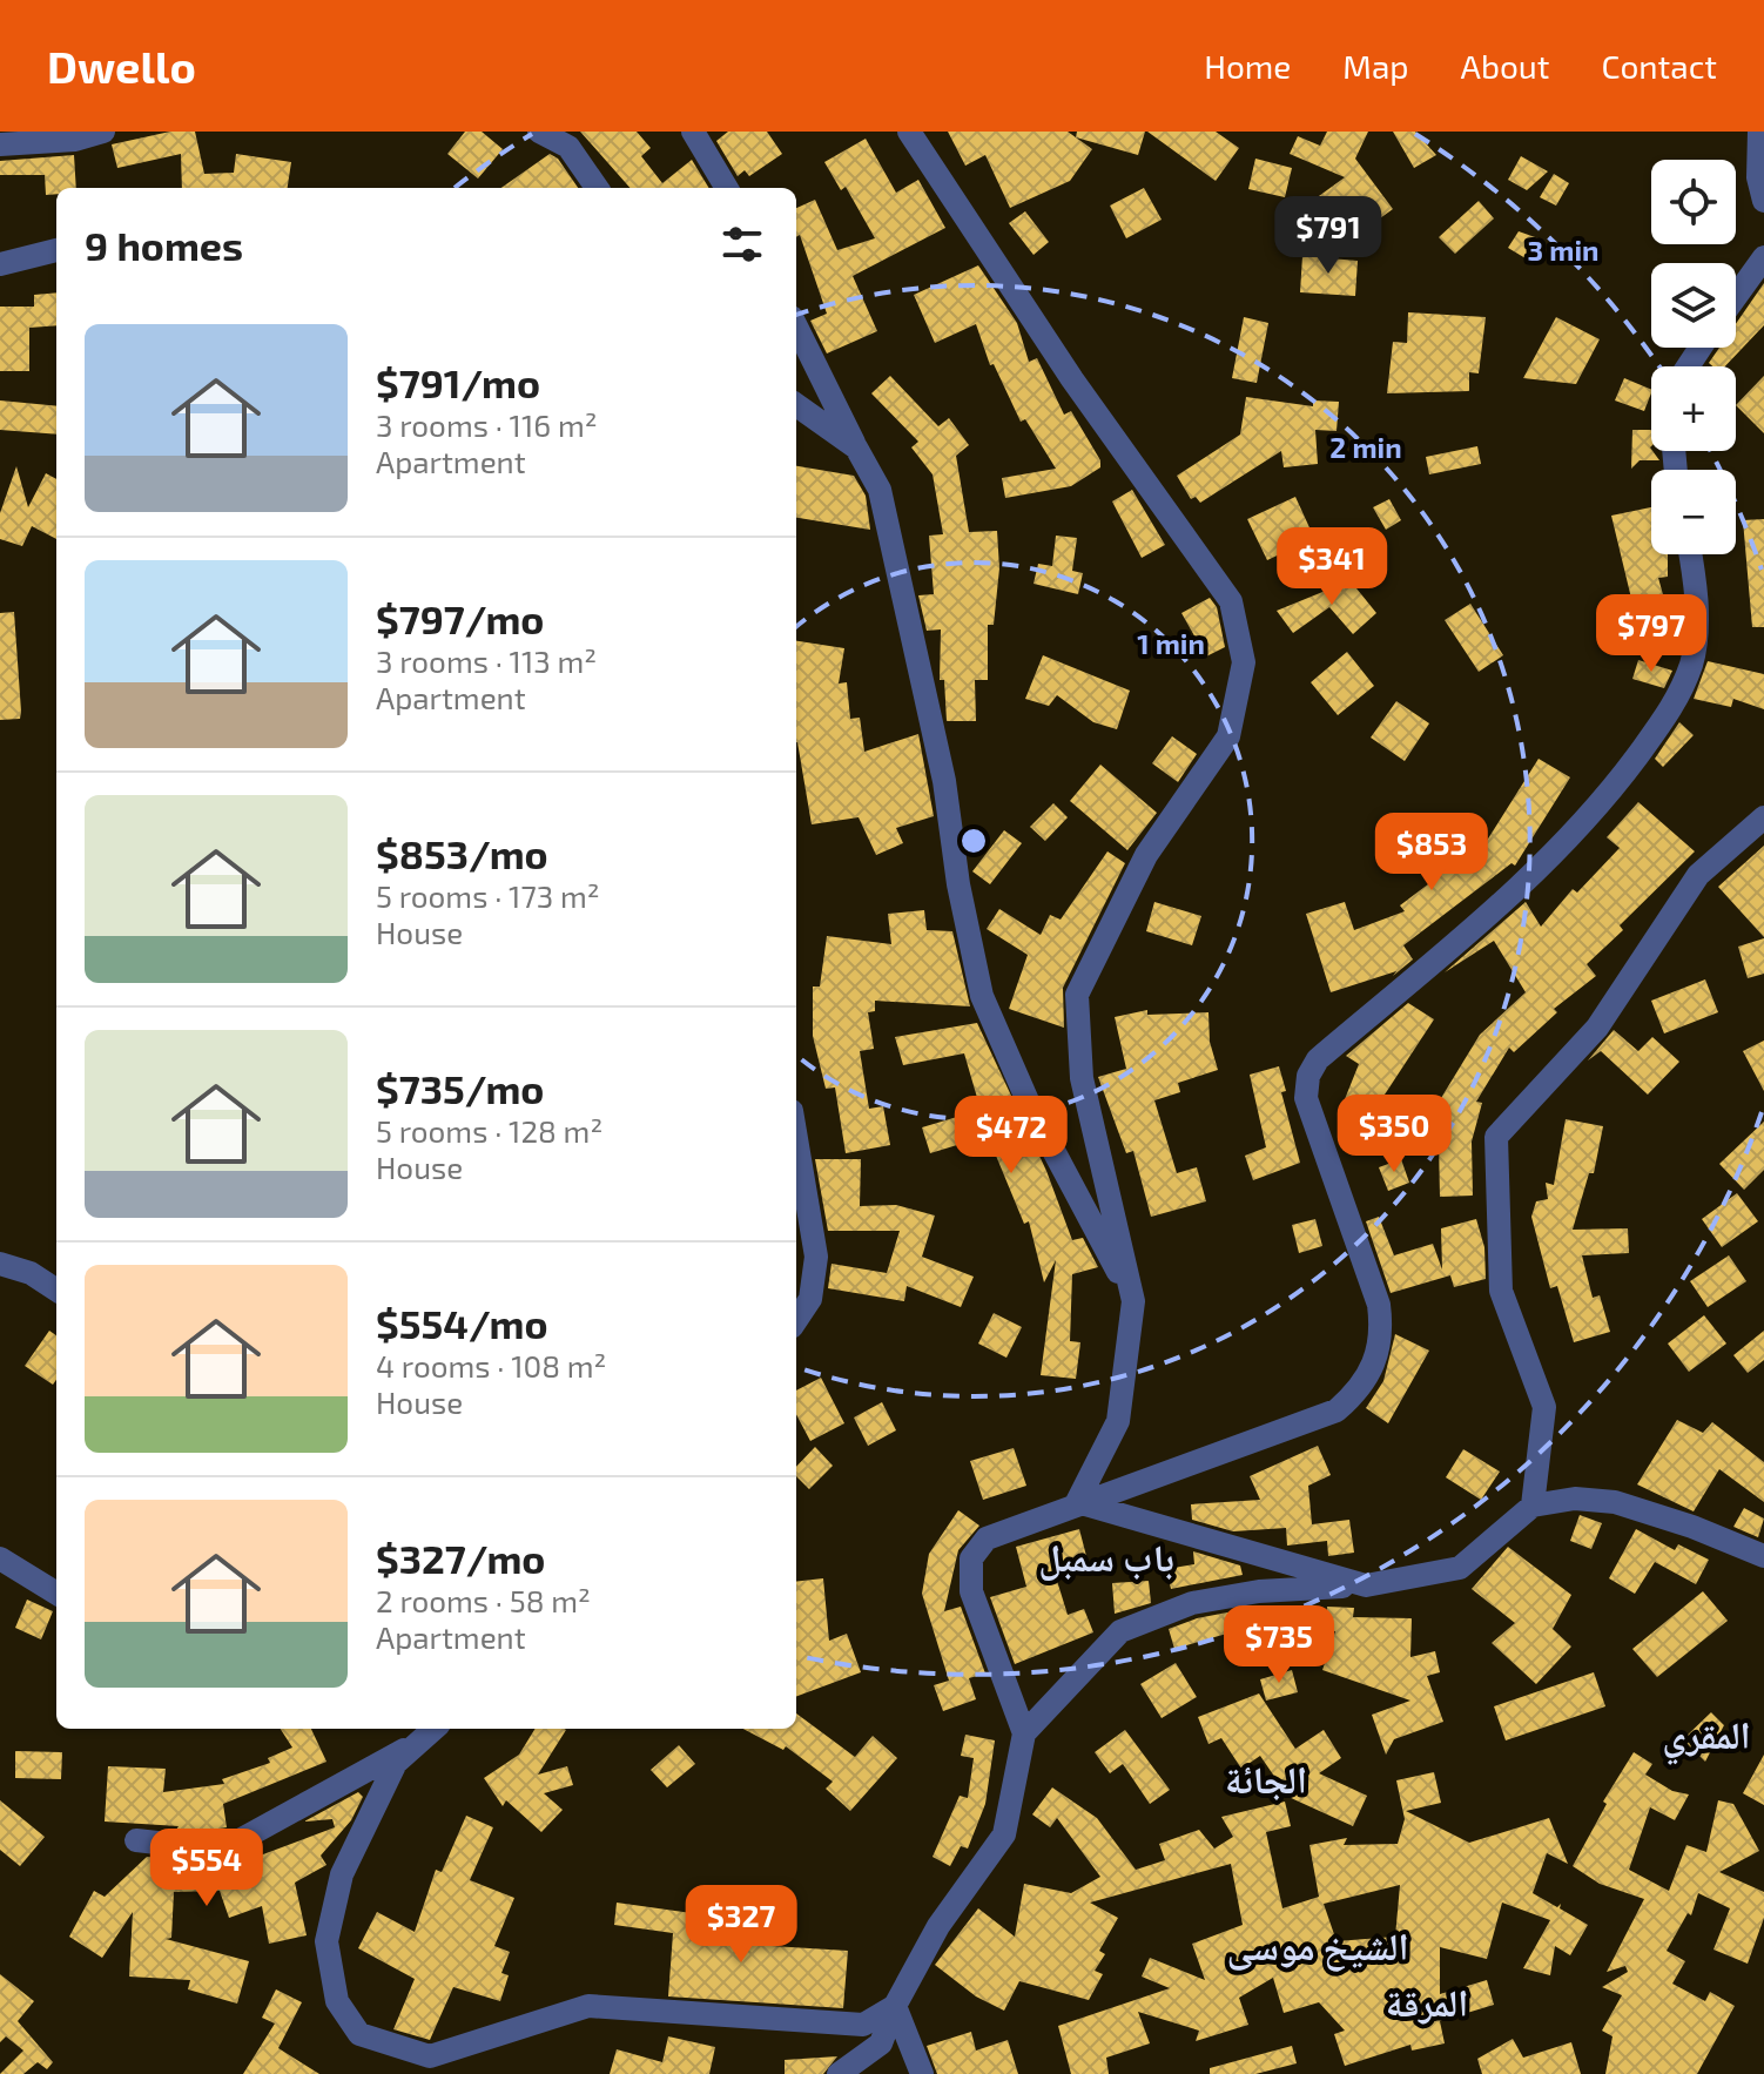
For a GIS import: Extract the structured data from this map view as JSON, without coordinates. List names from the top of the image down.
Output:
{
  "districts": [
    "باب سمبل",
    "المقري",
    "الجائة",
    "الشيخ موسى",
    "المرقة"
  ],
  "page": {
    "header": "Dwello",
    "nav": [
      "Home",
      "Map",
      "About",
      "Contact"
    ],
    "map_buttons": ["+", "−"],
    "heading": "9 homes",
    "price": [
      "$791",
      "$341",
      "$797",
      "$853",
      "$350",
      "$472",
      "$735",
      "$554",
      "$327"
    ],
    "list": [
      {
        "name": "$791/mo",
        "note": "3 rooms · 116 m² · Apartment"
      },
      {
        "name": "$797/mo",
        "note": "3 rooms · 113 m² · Apartment"
      },
      {
        "name": "$853/mo",
        "note": "5 rooms · 173 m² · House"
      },
      {
        "name": "$735/mo",
        "note": "5 rooms · 128 m² · House"
      },
      {
        "name": "$554/mo",
        "note": "4 rooms · 108 m² · House"
      },
      {
        "name": "$327/mo",
        "note": "2 rooms · 58 m² · Apartment"
      }
    ]
  },
  "rings": ["3 min", "2 min", "1 min"]
}
